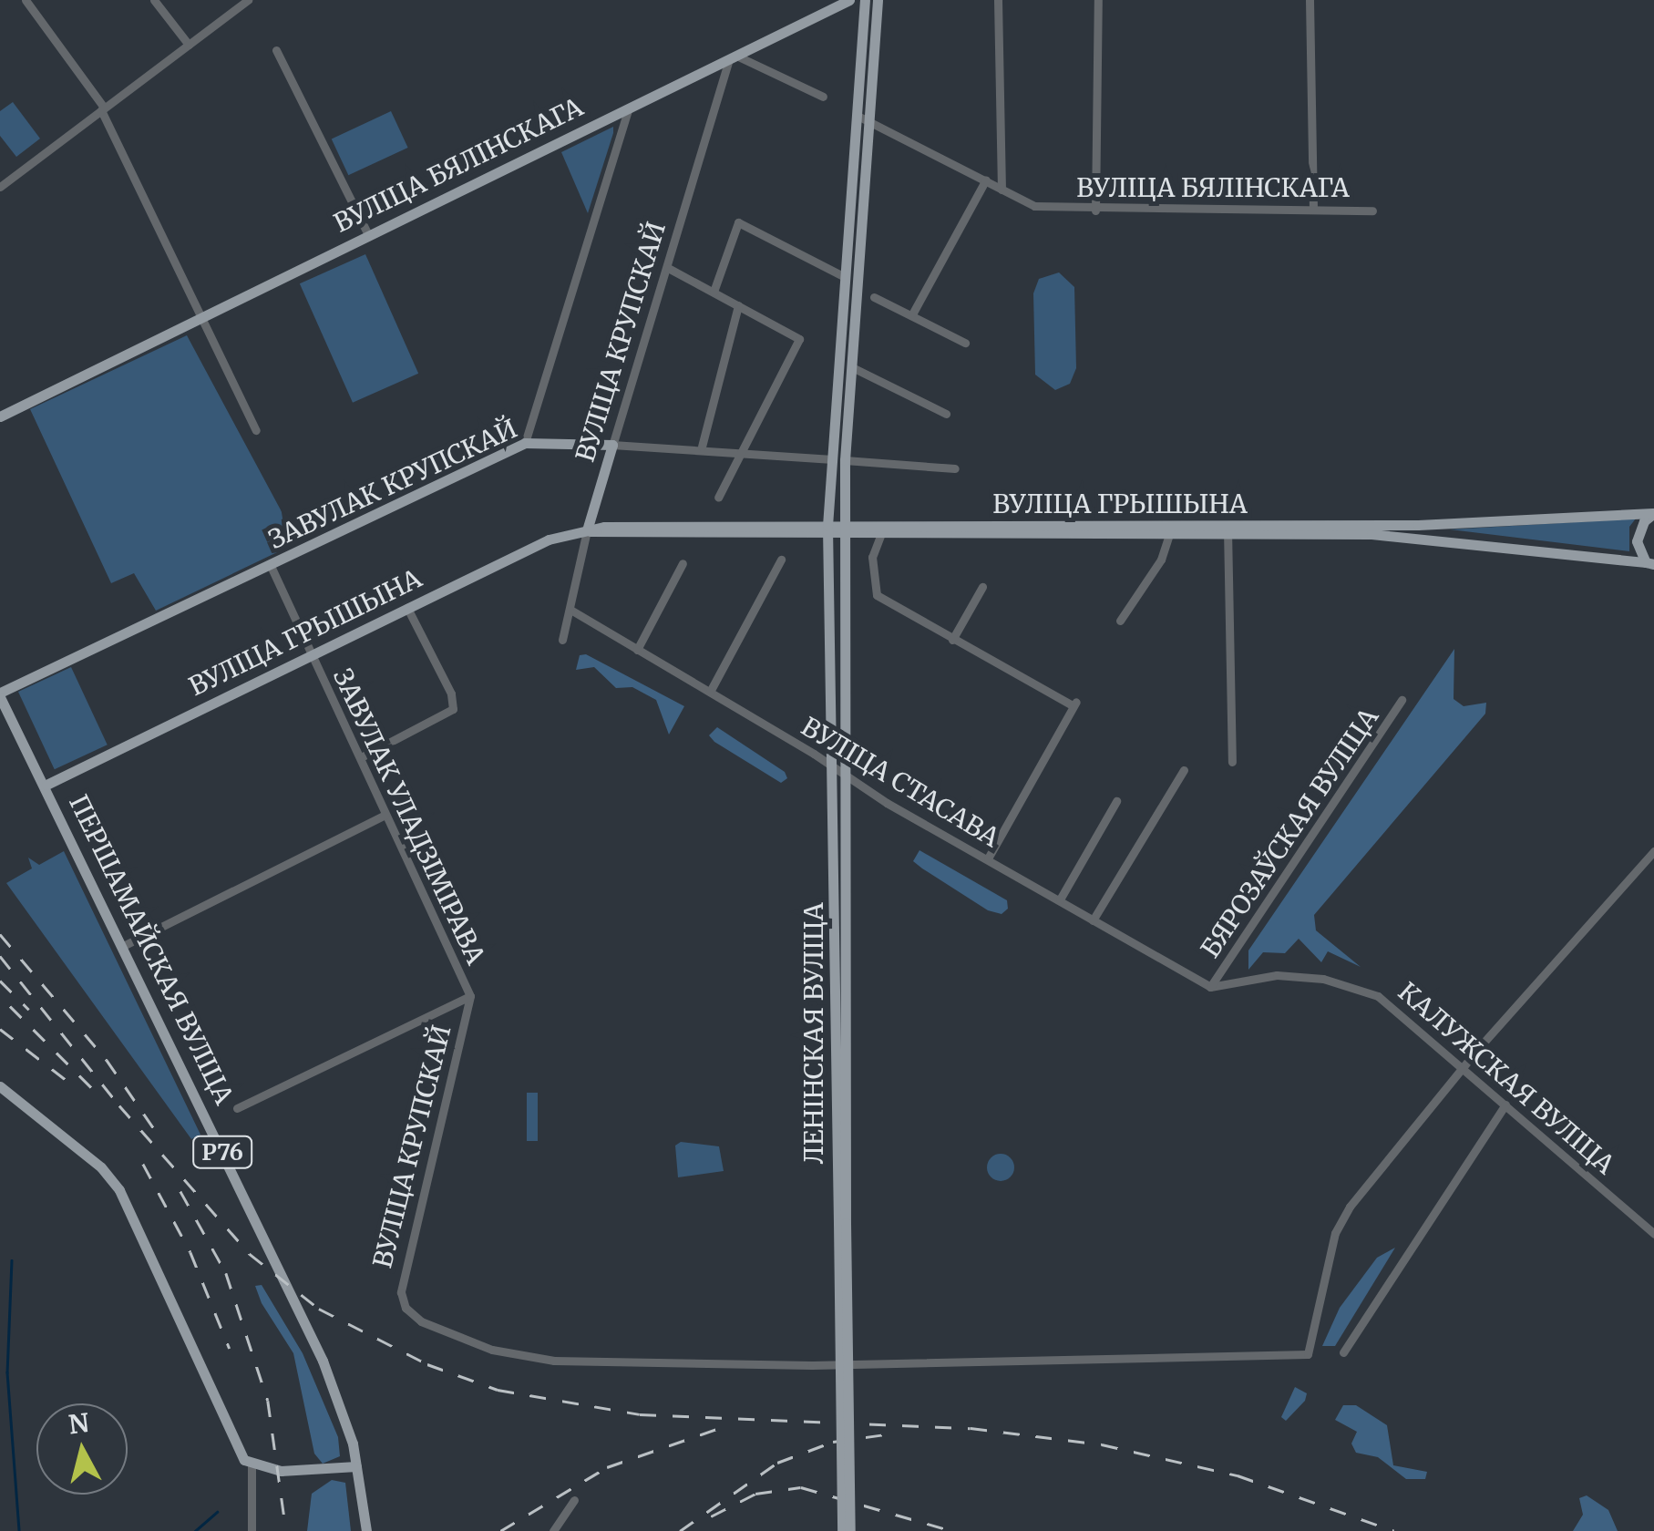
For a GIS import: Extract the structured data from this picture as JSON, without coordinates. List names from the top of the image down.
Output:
{
  "streets": {
    "main road": [
      "ВУЛІЦА БЯЛІНСКАГА",
      "ВУЛІЦА КРУПСКАЙ",
      "ЗАВУЛАК КРУПСКАЙ",
      "ВУЛІЦА ГРЫШЫНА",
      "ПЕРШАМАЙСКАЯ ВУЛІЦА",
      "ЛЕНІНСКАЯ ВУЛІЦА",
      "Р76"
    ],
    "street": [
      "ВУЛІЦА СТАСАВА",
      "ЗАВУЛАК УЛАДЗІМІРАВА",
      "БЯРОЗАЎСКАЯ ВУЛІЦА",
      "КАЛУЖСКАЯ ВУЛІЦА"
    ]
  },
  "crossings": [
    ["ВУЛІЦА БЯЛІНСКАГА", "ВУЛІЦА КРУПСКАЙ"],
    ["ВУЛІЦА КРУПСКАЙ", "ЗАВУЛАК КРУПСКАЙ"],
    ["ВУЛІЦА КРУПСКАЙ", "ВУЛІЦА ГРЫШЫНА"],
    ["ВУЛІЦА КРУПСКАЙ", "ВУЛІЦА СТАСАВА"],
    ["ВУЛІЦА КРУПСКАЙ", "ЗАВУЛАК УЛАДЗІМІРАВА"],
    ["ВУЛІЦА КРУПСКАЙ", "КАЛУЖСКАЯ ВУЛІЦА"],
    ["ЗАВУЛАК КРУПСКАЙ", "ЗАВУЛАК УЛАДЗІМІРАВА"],
    ["ЗАВУЛАК КРУПСКАЙ", "ПЕРШАМАЙСКАЯ ВУЛІЦА"],
    ["ВУЛІЦА ГРЫШЫНА", "ЗАВУЛАК УЛАДЗІМІРАВА"],
    ["ВУЛІЦА ГРЫШЫНА", "ПЕРШАМАЙСКАЯ ВУЛІЦА"],
    ["ВУЛІЦА ГРЫШЫНА", "ЛЕНІНСКАЯ ВУЛІЦА"],
    ["ВУЛІЦА СТАСАВА", "БЯРОЗАЎСКАЯ ВУЛІЦА"],
    ["ВУЛІЦА СТАСАВА", "ЛЕНІНСКАЯ ВУЛІЦА"],
    ["ВУЛІЦА СТАСАВА", "КАЛУЖСКАЯ ВУЛІЦА"],
    ["БЯРОЗАЎСКАЯ ВУЛІЦА", "КАЛУЖСКАЯ ВУЛІЦА"]
  ],
  "north": "top"
}
